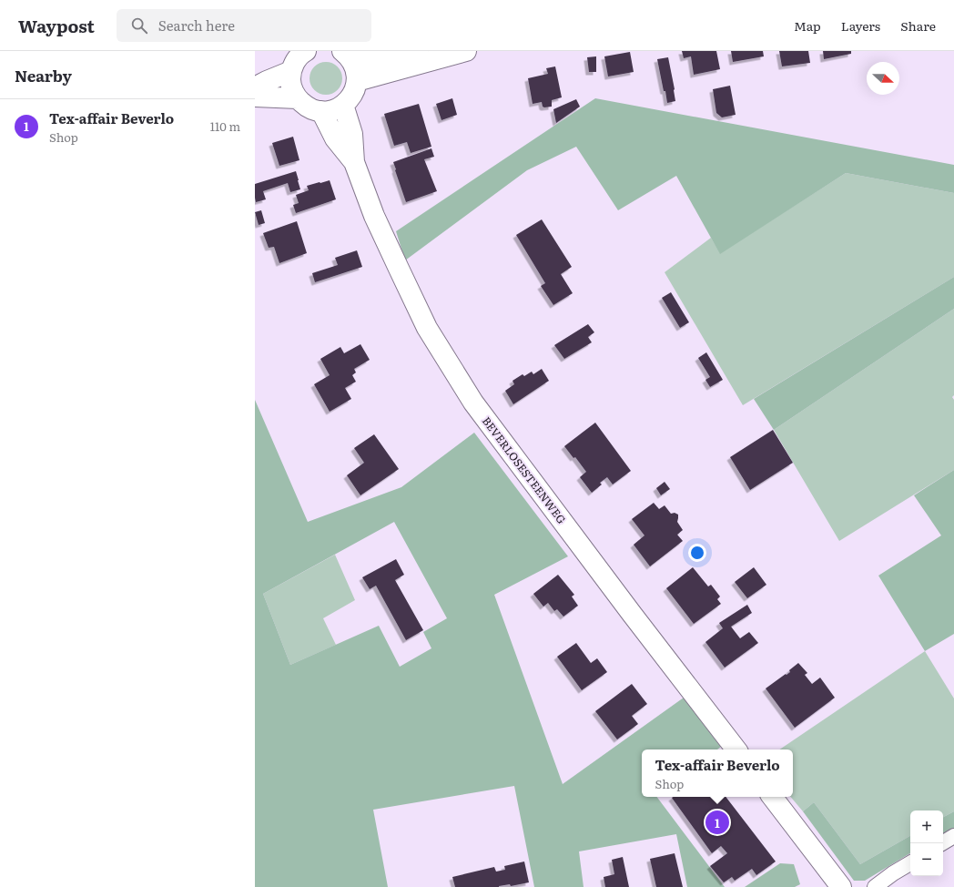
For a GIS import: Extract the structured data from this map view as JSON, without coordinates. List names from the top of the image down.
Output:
{
  "streets": {
    "street": ["BEVERLOSESTEENWEG"]
  },
  "north": "right",
  "page": {
    "header": "Waypost",
    "search": "Search here",
    "nav": ["Map", "Layers", "Share"],
    "heading": "Nearby",
    "list": [
      {
        "mark": "1",
        "name": "Tex-affair Beverlo",
        "note": "Shop",
        "value": "110 m"
      }
    ],
    "popup": ["Tex-affair Beverlo", "Shop"],
    "pins": "1",
    "map_buttons": ["+", "−"]
  }
}
